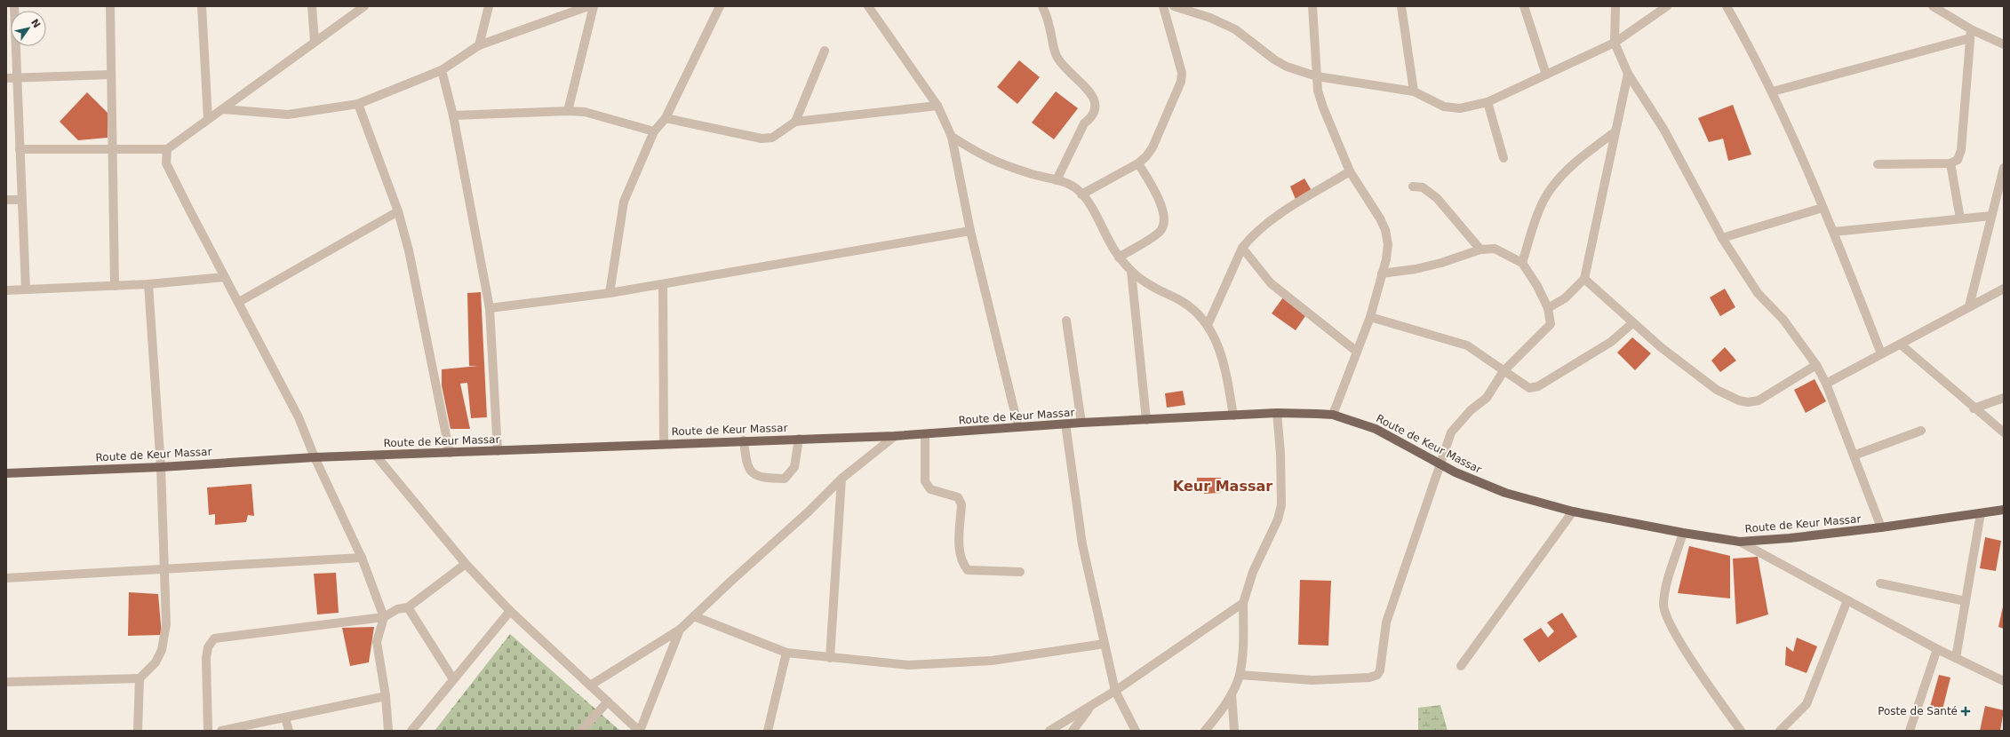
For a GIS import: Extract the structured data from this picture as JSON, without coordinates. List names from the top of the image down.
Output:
{
  "streets": {
    "main road": ["Route de Keur Massar"]
  },
  "districts": ["Keur Massar"],
  "places": {
    "health": ["Poste de Santé"]
  },
  "north": "top right"
}
